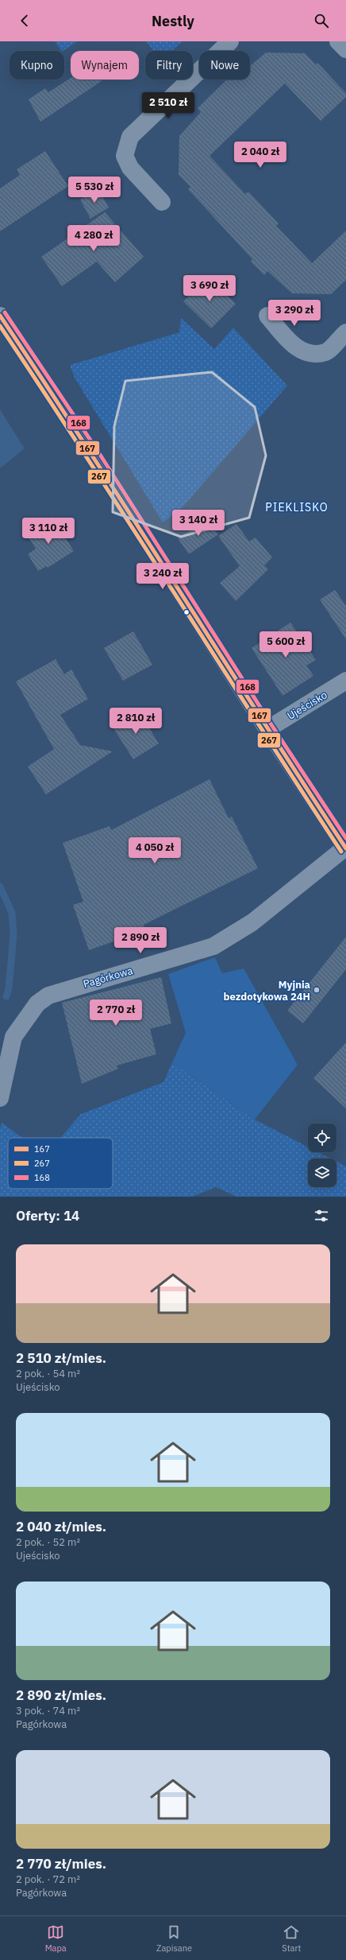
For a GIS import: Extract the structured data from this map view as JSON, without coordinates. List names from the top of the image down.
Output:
{
  "streets": {
    "street": ["Ujeścisko", "Pagórkowa"]
  },
  "districts": ["PIEKLISKO"],
  "places": ["Myjnia bezdotykowa 24H"],
  "lines": ["transit line 168", "transit line 167", "transit line 267"],
  "legend": ["167", "267", "168"],
  "page": {
    "header": "Nestly",
    "chip": [
      "Kupno",
      "Wynajem",
      "Filtry",
      "Nowe"
    ],
    "price": [
      "2 510 zł",
      "2 040 zł",
      "5 530 zł",
      "4 280 zł",
      "3 690 zł",
      "3 290 zł",
      "3 140 zł",
      "3 110 zł",
      "3 240 zł",
      "5 600 zł",
      "2 810 zł",
      "4 050 zł",
      "2 890 zł",
      "2 770 zł"
    ],
    "heading": "Oferty: 14",
    "list": [
      {
        "name": "2 510 zł/mies.",
        "note": "2 pok. · 54 m² · Ujeścisko"
      },
      {
        "name": "2 040 zł/mies.",
        "note": "2 pok. · 52 m² · Ujeścisko"
      },
      {
        "name": "2 890 zł/mies.",
        "note": "3 pok. · 74 m² · Pagórkowa"
      },
      {
        "name": "2 770 zł/mies.",
        "note": "2 pok. · 72 m² · Pagórkowa"
      }
    ],
    "tabs": ["Mapa", "Zapisane", "Start"]
  }
}
